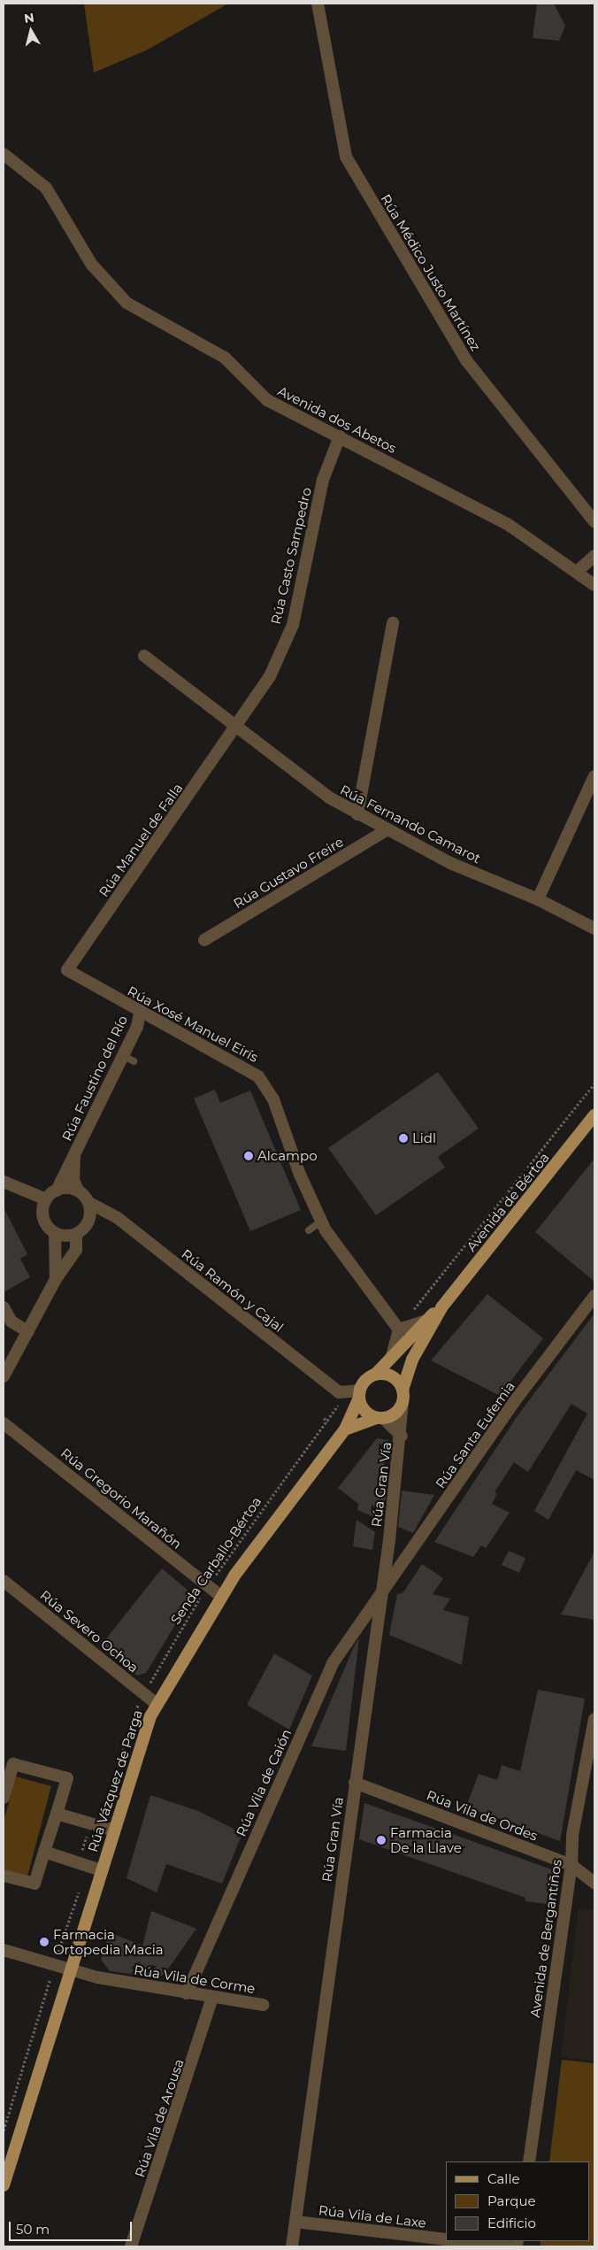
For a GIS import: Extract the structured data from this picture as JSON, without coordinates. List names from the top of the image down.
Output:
{
  "streets": {
    "main road": ["Avenida de Bértoa", "Rúa Vázquez de Parga"],
    "street": [
      "Rúa Médico Justo Martínez",
      "Avenida dos Abetos",
      "Rúa Casto Sampedro",
      "Rúa Fernando Camarot",
      "Rúa Manuel de Falla",
      "Rúa Gustavo Freire",
      "Rúa Xosé Manuel Eirís",
      "Rúa Faustino del Río",
      "Rúa Ramón y Cajal",
      "Rúa Santa Eufemia",
      "Rúa Gran Vía",
      "Rúa Gregorio Marañón",
      "Rúa Severo Ochoa",
      "Rúa Vila de Caión",
      "Rúa Vila de Ordes",
      "Avenida de Bergantiños",
      "Rúa Vila de Corme",
      "Rúa Vila de Arousa",
      "Rúa Vila de Laxe"
    ],
    "path": ["Senda Carballo-Bértoa"]
  },
  "crossings": [
    ["Avenida dos Abetos", "Rúa Casto Sampedro"],
    ["Rúa Casto Sampedro", "Rúa Fernando Camarot"],
    ["Rúa Casto Sampedro", "Rúa Manuel de Falla"],
    ["Rúa Fernando Camarot", "Rúa Manuel de Falla"],
    ["Rúa Fernando Camarot", "Rúa Gustavo Freire"],
    ["Rúa Manuel de Falla", "Rúa Xosé Manuel Eirís"],
    ["Rúa Xosé Manuel Eirís", "Rúa Faustino del Río"],
    ["Rúa Faustino del Río", "Rúa Ramón y Cajal"],
    ["Avenida de Bértoa", "Rúa Gran Vía"],
    ["Avenida de Bértoa", "Rúa Vázquez de Parga"],
    ["Rúa Ramón y Cajal", "Senda Carballo-Bértoa"],
    ["Rúa Santa Eufemia", "Rúa Gran Vía"],
    ["Rúa Santa Eufemia", "Rúa Vila de Caión"],
    ["Rúa Gran Vía", "Rúa Vázquez de Parga"],
    ["Rúa Gran Vía", "Rúa Vila de Caión"],
    ["Rúa Gran Vía", "Rúa Vila de Ordes"],
    ["Rúa Gran Vía", "Rúa Vila de Laxe"],
    ["Rúa Gregorio Marañón", "Senda Carballo-Bértoa"],
    ["Rúa Gregorio Marañón", "Rúa Vázquez de Parga"],
    ["Senda Carballo-Bértoa", "Rúa Severo Ochoa"],
    ["Rúa Severo Ochoa", "Rúa Vázquez de Parga"],
    ["Rúa Vázquez de Parga", "Rúa Vila de Corme"],
    ["Rúa Vila de Caión", "Rúa Vila de Corme"],
    ["Rúa Vila de Ordes", "Avenida de Bergantiños"],
    ["Rúa Vila de Corme", "Rúa Vila de Arousa"]
  ],
  "places": [
    "Lidl",
    "Alcampo",
    "Farmacia De la Llave",
    "Farmacia Ortopedia Macia"
  ],
  "legend": ["Calle", "Parque", "Edificio"],
  "scale_bar": "50 m",
  "north": "top"
}
